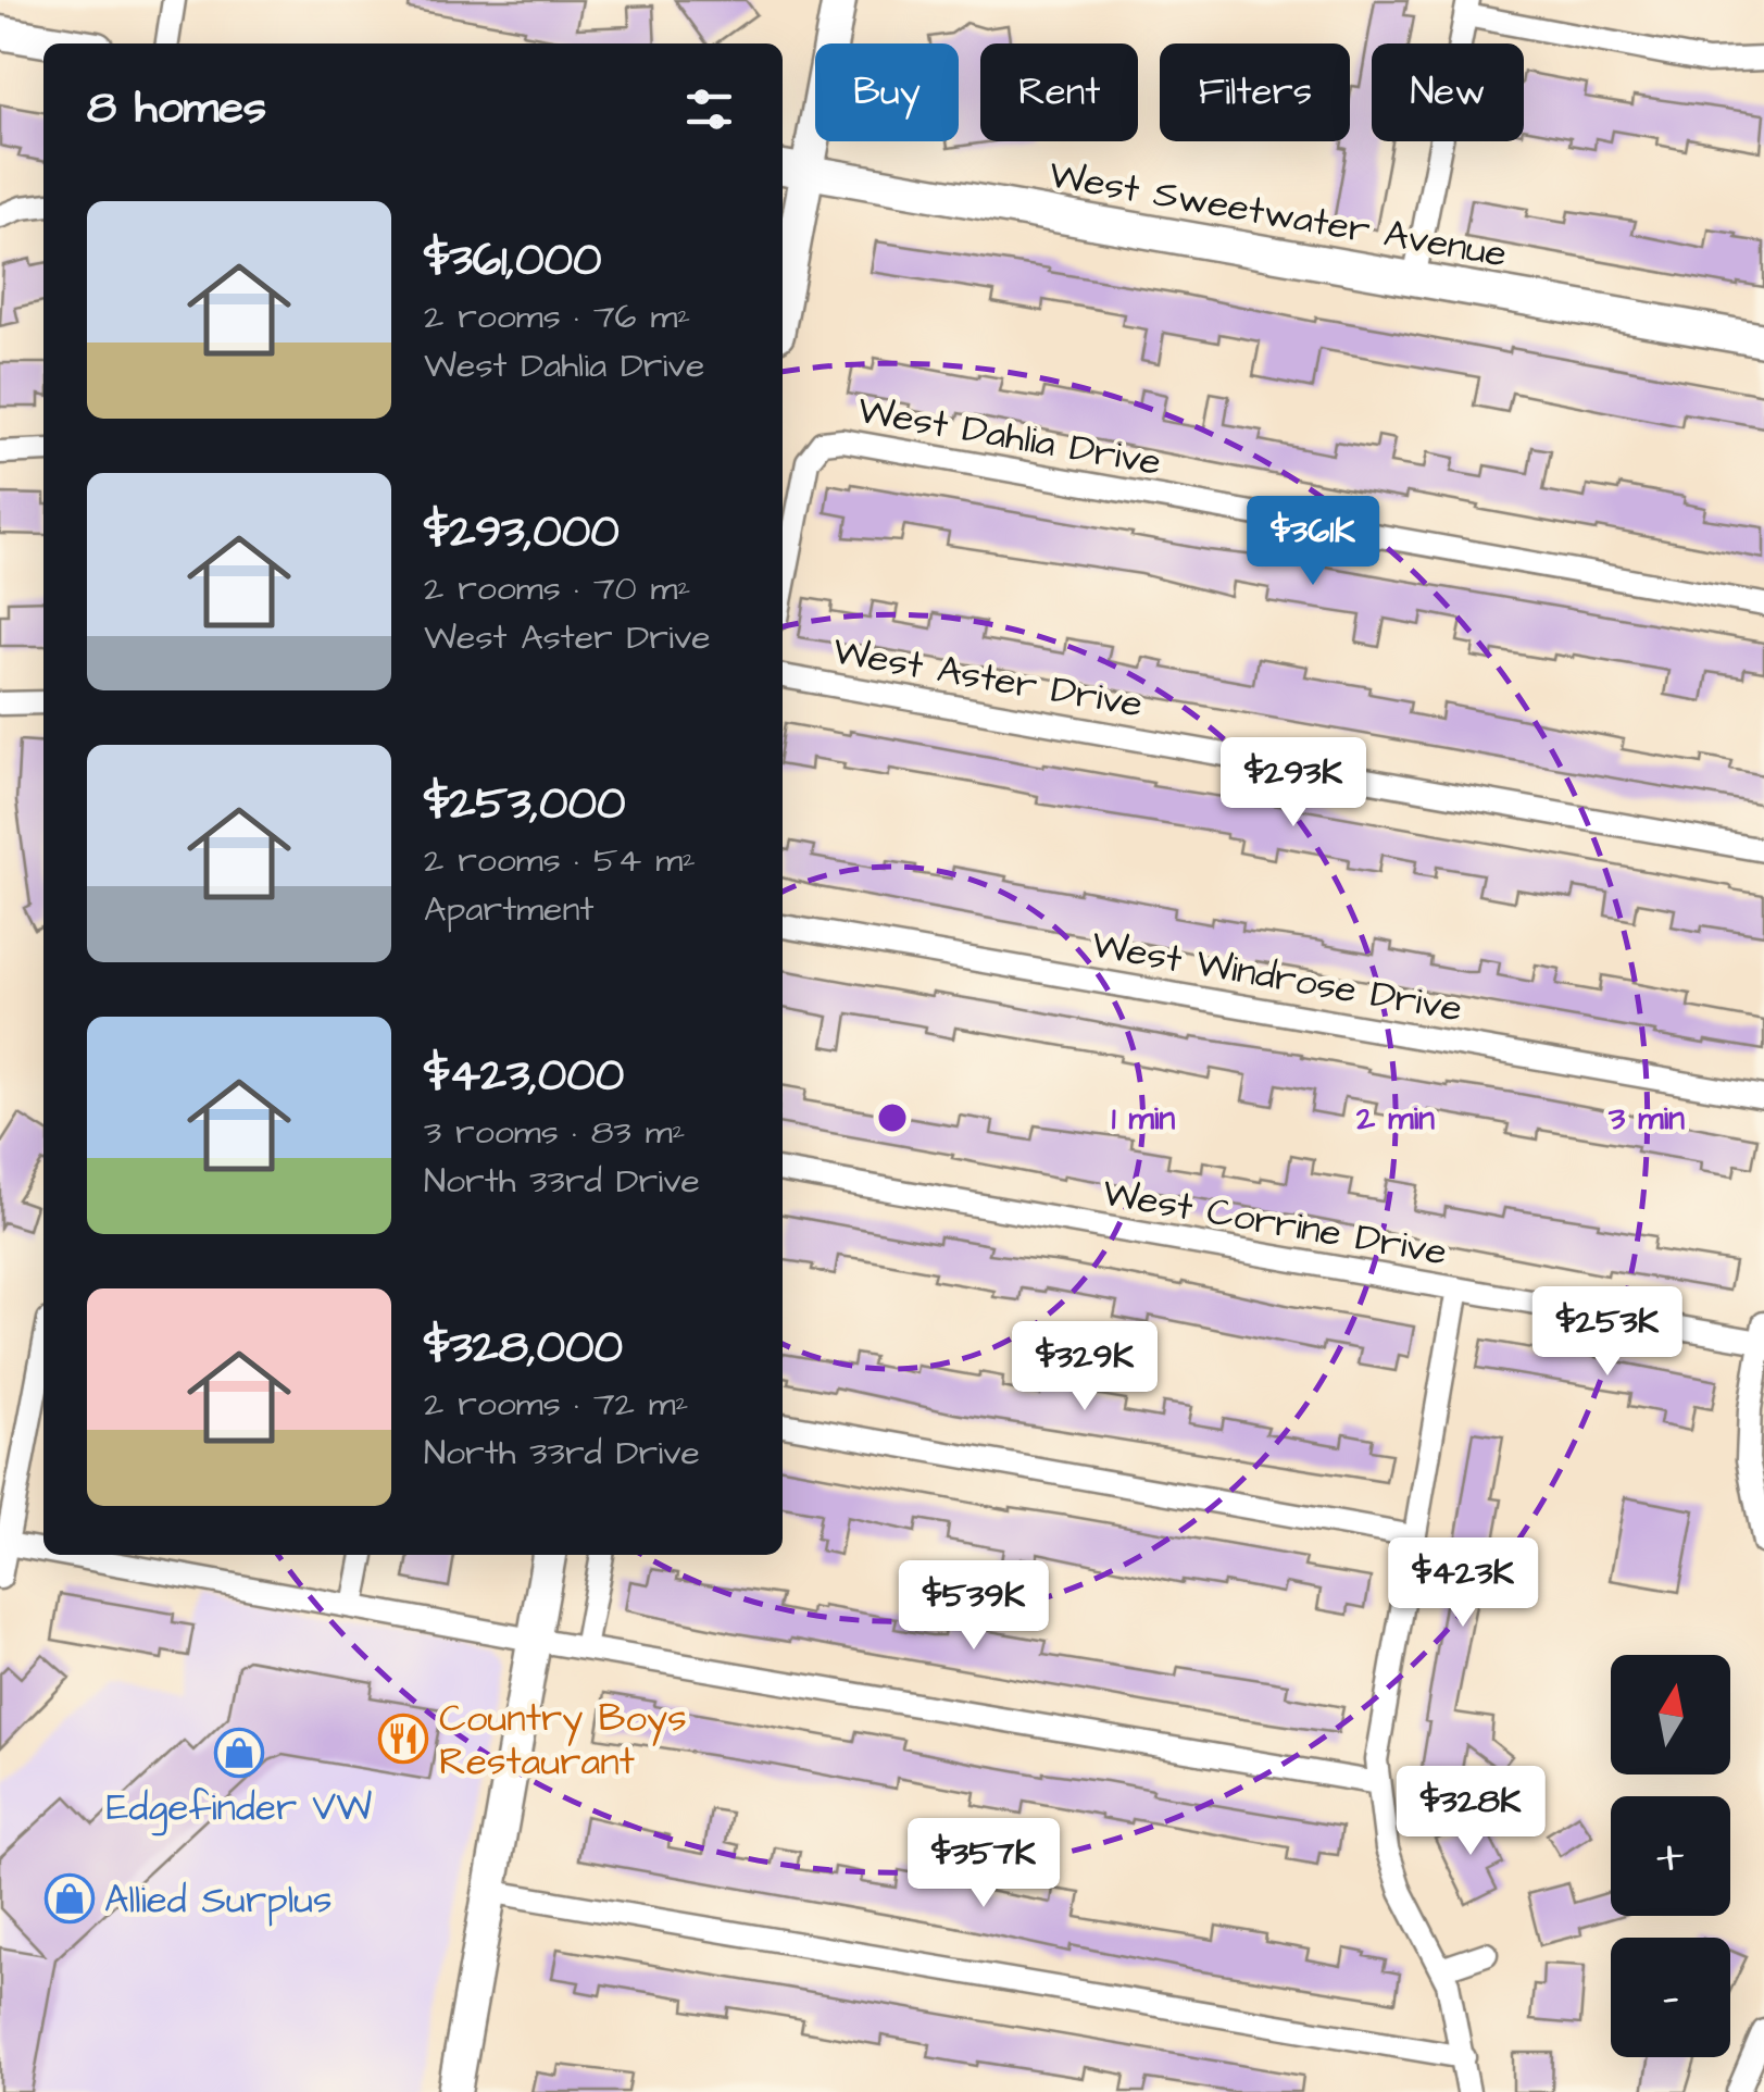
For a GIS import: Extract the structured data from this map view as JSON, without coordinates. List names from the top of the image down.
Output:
{
  "streets": {
    "street": [
      "West Sweetwater Avenue",
      "West Dahlia Drive",
      "West Aster Drive",
      "West Windrose Drive",
      "West Corrine Drive"
    ]
  },
  "places": {
    "restaurant": ["Country Boys Restaurant"],
    "shop": ["Edgefinder VW", "Allied Surplus"]
  },
  "north": "top",
  "page": {
    "chip": [
      "Buy",
      "Rent",
      "Filters",
      "New"
    ],
    "heading": "8 homes",
    "list": [
      {
        "name": "$361,000",
        "note": "2 rooms · 76 m² · West Dahlia Drive"
      },
      {
        "name": "$293,000",
        "note": "2 rooms · 70 m² · West Aster Drive"
      },
      {
        "name": "$253,000",
        "note": "2 rooms · 54 m² · Apartment"
      },
      {
        "name": "$423,000",
        "note": "3 rooms · 83 m² · North 33rd Drive"
      },
      {
        "name": "$328,000",
        "note": "2 rooms · 72 m² · North 33rd Drive"
      }
    ],
    "price": [
      "$361K",
      "$293K",
      "$253K",
      "$329K",
      "$423K",
      "$539K",
      "$328K",
      "$357K"
    ],
    "map_buttons": ["+", "−"]
  },
  "rings": ["1 min", "2 min", "3 min"]
}
